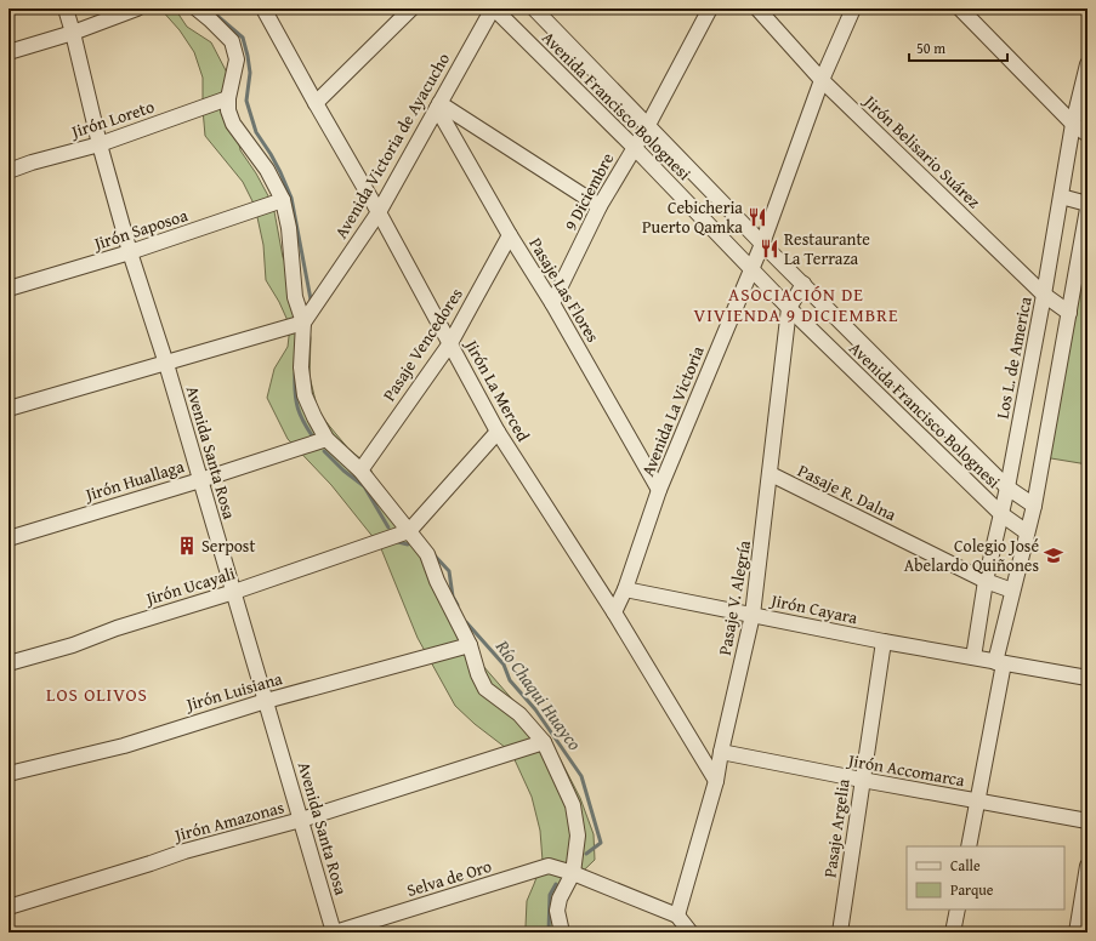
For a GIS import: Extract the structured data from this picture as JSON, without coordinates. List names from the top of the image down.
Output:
{
  "streets": {
    "street": [
      "Avenida Francisco Bolognesi",
      "Jirón Loreto",
      "Avenida Victoria de Ayacucho",
      "Jirón Belisario Suárez",
      "9 Diciembre",
      "Jirón Saposoa",
      "Pasaje Las Flores",
      "Pasaje Vencedores",
      "Los L. de America",
      "Jirón La Merced",
      "Avenida La Victoria",
      "Avenida Santa Rosa",
      "Jirón Huallaga",
      "Pasaje R. Dalna",
      "Jirón Ucayali",
      "Pasaje V. Alegría",
      "Jirón Cayara",
      "Jirón Luisiana",
      "Jirón Accomarca",
      "Jirón Amazonas",
      "Pasaje Argelia",
      "Selva de Oro"
    ]
  },
  "crossings": [
    ["Avenida Francisco Bolognesi", "Avenida Victoria de Ayacucho"],
    ["Avenida Francisco Bolognesi", "9 Diciembre"],
    ["Avenida Francisco Bolognesi", "Los L. de America"],
    ["Avenida Francisco Bolognesi", "Avenida La Victoria"],
    ["Avenida Francisco Bolognesi", "Pasaje V. Alegría"],
    ["Jirón Loreto", "Avenida Santa Rosa"],
    ["Avenida Victoria de Ayacucho", "Pasaje Las Flores"],
    ["Avenida Victoria de Ayacucho", "Jirón La Merced"],
    ["Jirón Belisario Suárez", "Los L. de America"],
    ["Jirón Belisario Suárez", "Avenida La Victoria"],
    ["9 Diciembre", "Pasaje Las Flores"],
    ["Jirón Saposoa", "Avenida Santa Rosa"],
    ["Pasaje Las Flores", "Pasaje Vencedores"],
    ["Pasaje Las Flores", "Avenida La Victoria"],
    ["Pasaje Vencedores", "Jirón La Merced"],
    ["Los L. de America", "Pasaje R. Dalna"],
    ["Los L. de America", "Jirón Cayara"],
    ["Jirón La Merced", "Avenida La Victoria"],
    ["Jirón La Merced", "Pasaje V. Alegría"],
    ["Avenida La Victoria", "Jirón Cayara"],
    ["Avenida Santa Rosa", "Jirón Huallaga"],
    ["Avenida Santa Rosa", "Jirón Ucayali"],
    ["Avenida Santa Rosa", "Jirón Luisiana"],
    ["Avenida Santa Rosa", "Jirón Amazonas"],
    ["Avenida Santa Rosa", "Selva de Oro"],
    ["Pasaje R. Dalna", "Pasaje V. Alegría"],
    ["Pasaje V. Alegría", "Jirón Cayara"],
    ["Pasaje V. Alegría", "Jirón Accomarca"],
    ["Pasaje V. Alegría", "Selva de Oro"],
    ["Jirón Cayara", "Pasaje Argelia"],
    ["Jirón Accomarca", "Pasaje Argelia"]
  ],
  "districts": ["ASOCIACIÓN DE VIVIENDA 9 DICIEMBRE", "LOS OLIVOS"],
  "water": ["Río Chaqui Huayco"],
  "places": {
    "restaurant": ["Cebicheria Puerto Qamka", "Restaurante La Terraza"],
    "building": ["Serpost"],
    "school or university": ["Colegio José Abelardo Quiñones"]
  },
  "legend": ["Calle", "Parque"],
  "scale_bar": "50 m"
}
